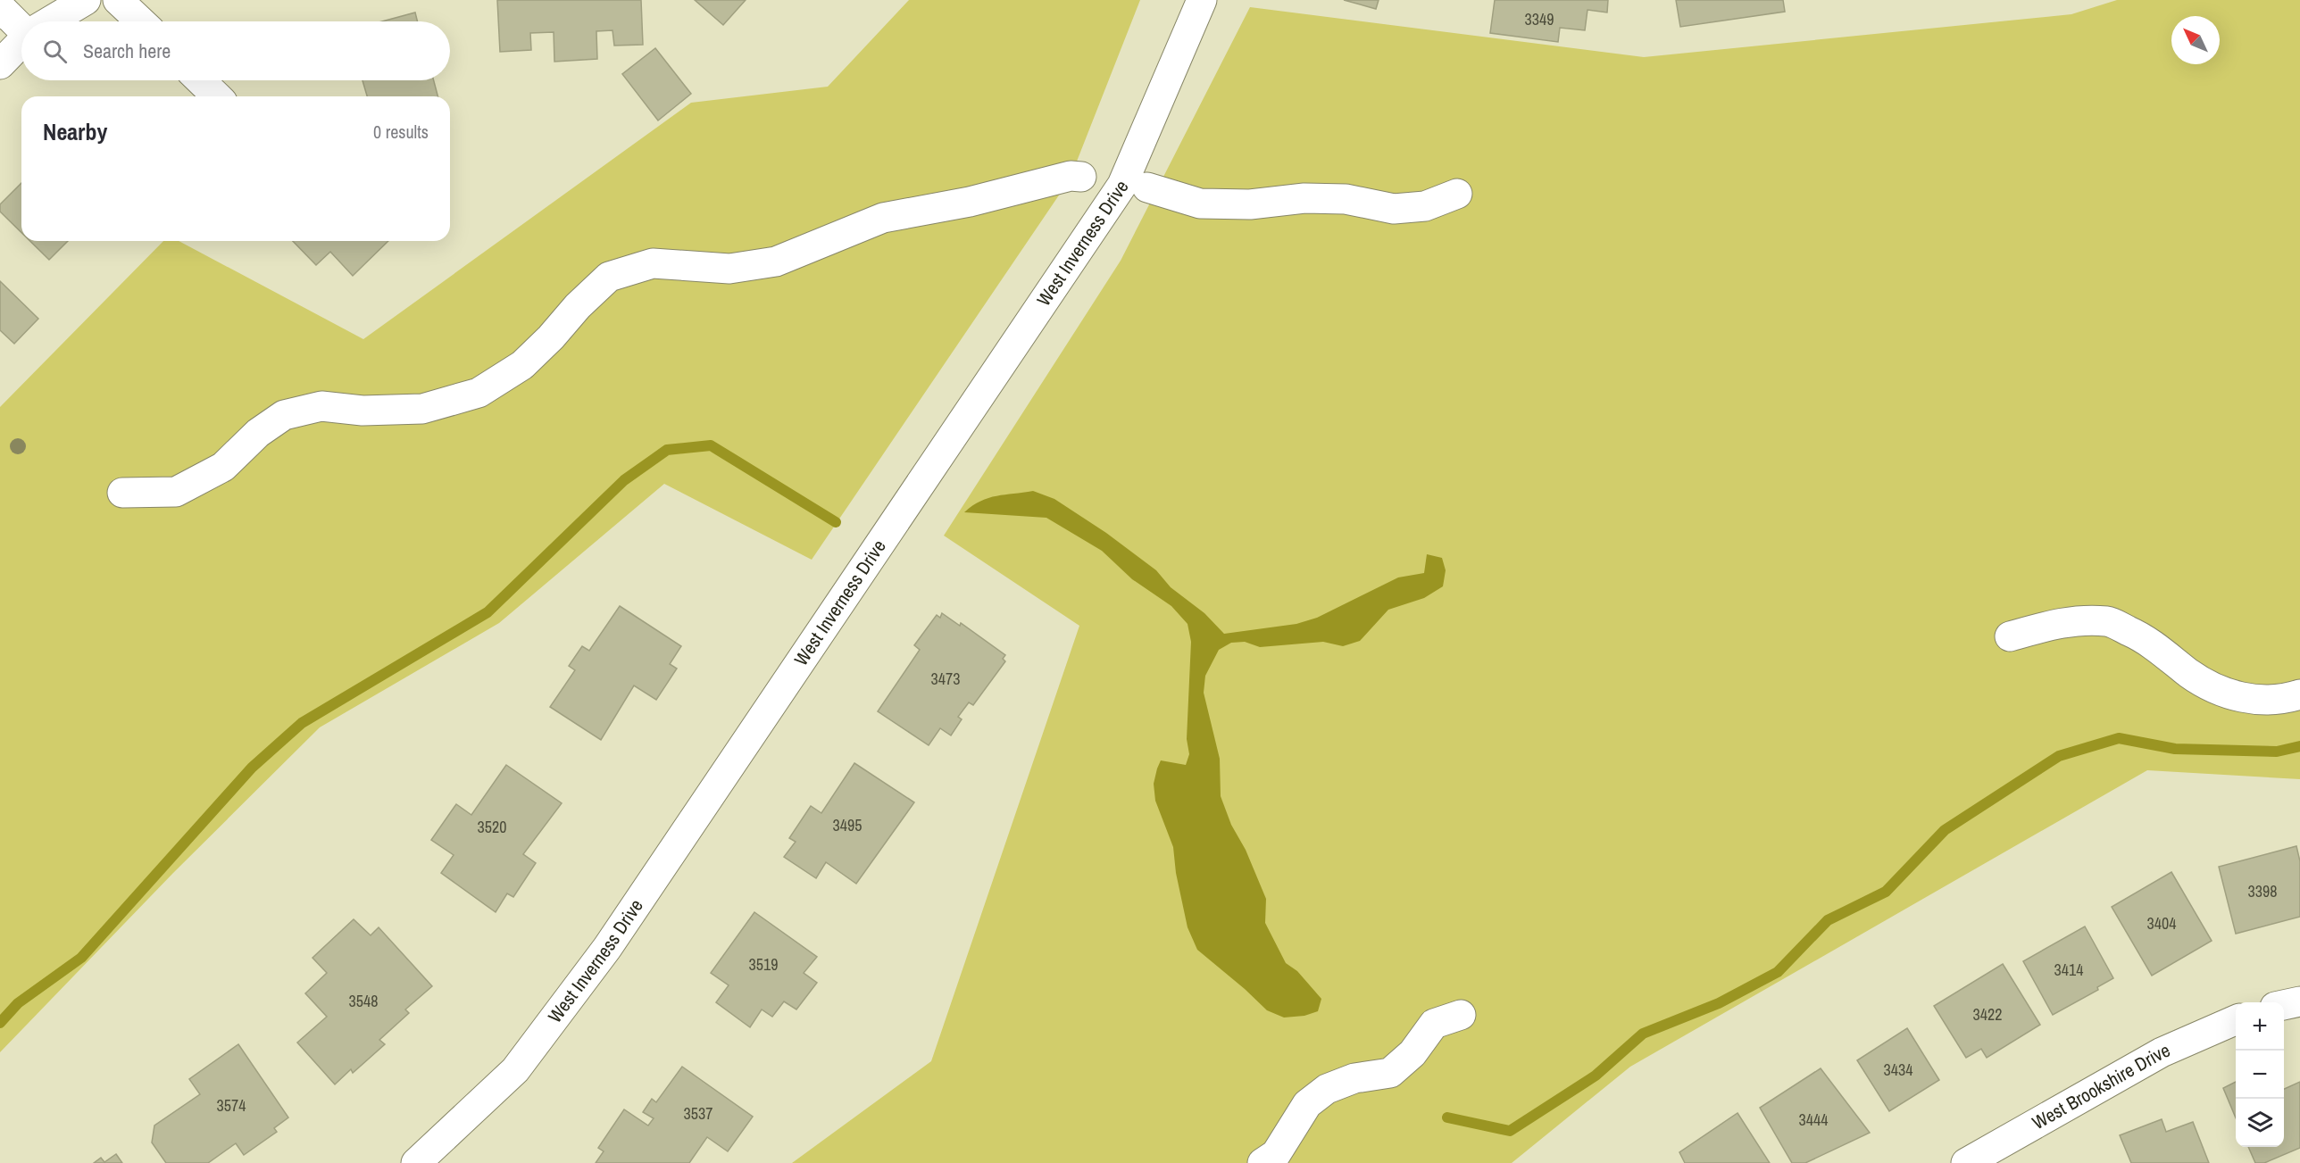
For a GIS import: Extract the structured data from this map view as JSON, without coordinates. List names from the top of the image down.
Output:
{
  "streets": {
    "street": ["West Inverness Drive", "West Brookshire Drive"]
  },
  "house_numbers": [
    "3349",
    "3473",
    "3495",
    "3520",
    "3398",
    "3404",
    "3519",
    "3414",
    "3548",
    "3422",
    "3434",
    "3574",
    "3537",
    "3444"
  ],
  "north": "top left",
  "page": {
    "search": "Search here",
    "heading": ["Nearby", "0 results"],
    "map_buttons": ["+", "−"]
  }
}
